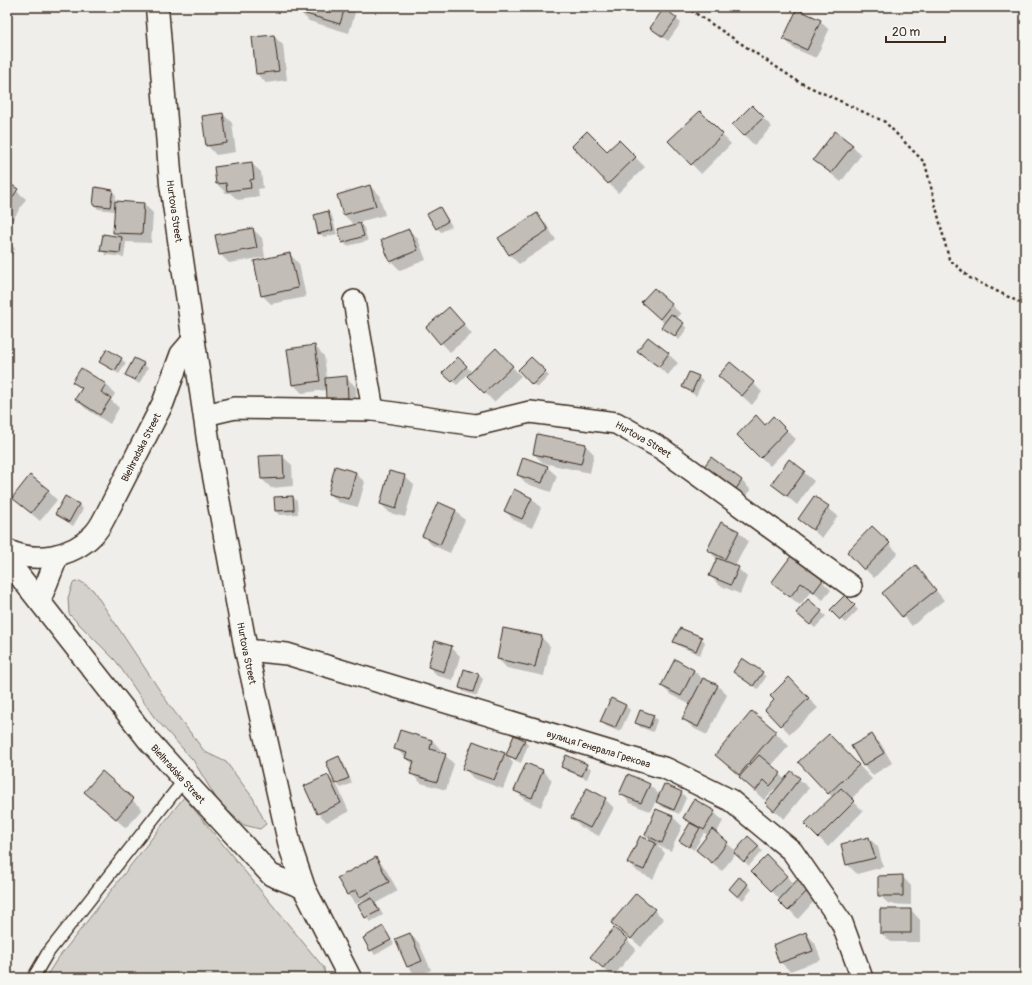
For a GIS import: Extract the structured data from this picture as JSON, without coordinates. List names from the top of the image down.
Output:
{
  "streets": {
    "street": ["Hurtova Street", "Bielhradska Street", "вулиця Генерала Грекова"]
  },
  "crossings": [
    ["Hurtova Street", "Bielhradska Street"],
    ["Hurtova Street", "вулиця Генерала Грекова"]
  ],
  "scale_bar": "20 m"
}
